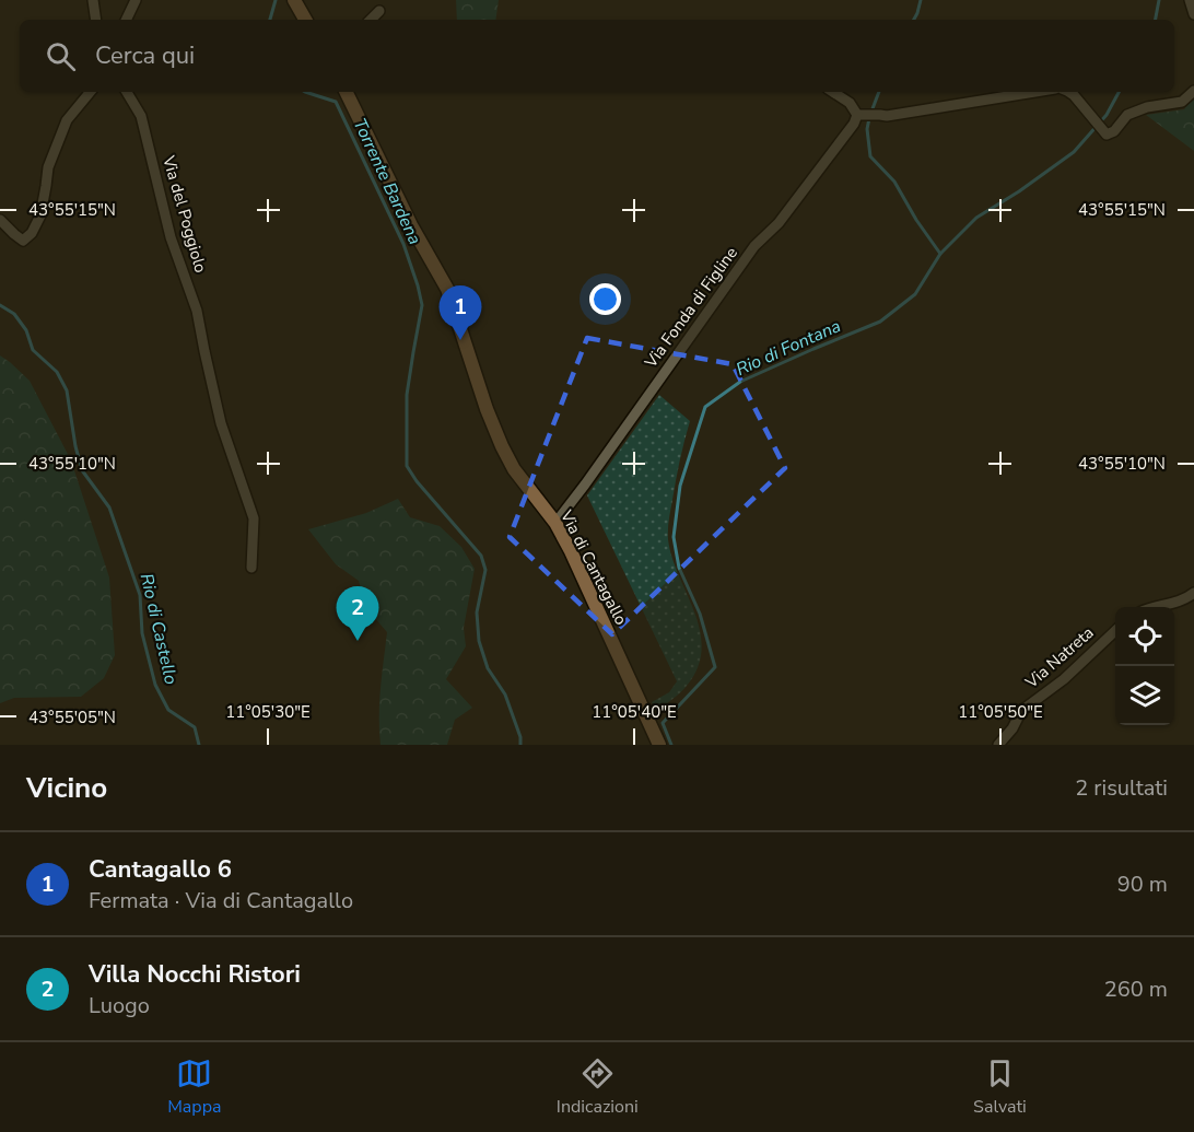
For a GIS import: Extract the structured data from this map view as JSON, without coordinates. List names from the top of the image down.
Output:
{
  "streets": {
    "street": [
      "Via del Poggiolo",
      "Via Fonda di Figline",
      "Via di Cantagallo",
      "Via Natreta"
    ]
  },
  "crossings": [
    ["Via Fonda di Figline", "Via di Cantagallo"]
  ],
  "water": ["Torrente Bardena", "Rio di Fontana", "Rio di Castello"],
  "page": {
    "search": "Cerca qui",
    "pins": ["1", "2"],
    "heading": ["Vicino", "2 risultati"],
    "list": [
      {
        "mark": "1",
        "name": "Cantagallo 6",
        "note": "Fermata · Via di Cantagallo",
        "value": "90 m"
      },
      {
        "mark": "2",
        "name": "Villa Nocchi Ristori",
        "note": "Luogo",
        "value": "260 m"
      }
    ],
    "nav": ["Mappa", "Indicazioni", "Salvati"]
  },
  "coordinates": [
    "43°55'15\"N",
    "43°55'10\"N",
    "11°05'30\"E",
    "11°05'40\"E",
    "11°05'50\"E",
    "43°55'05\"N"
  ]
}
